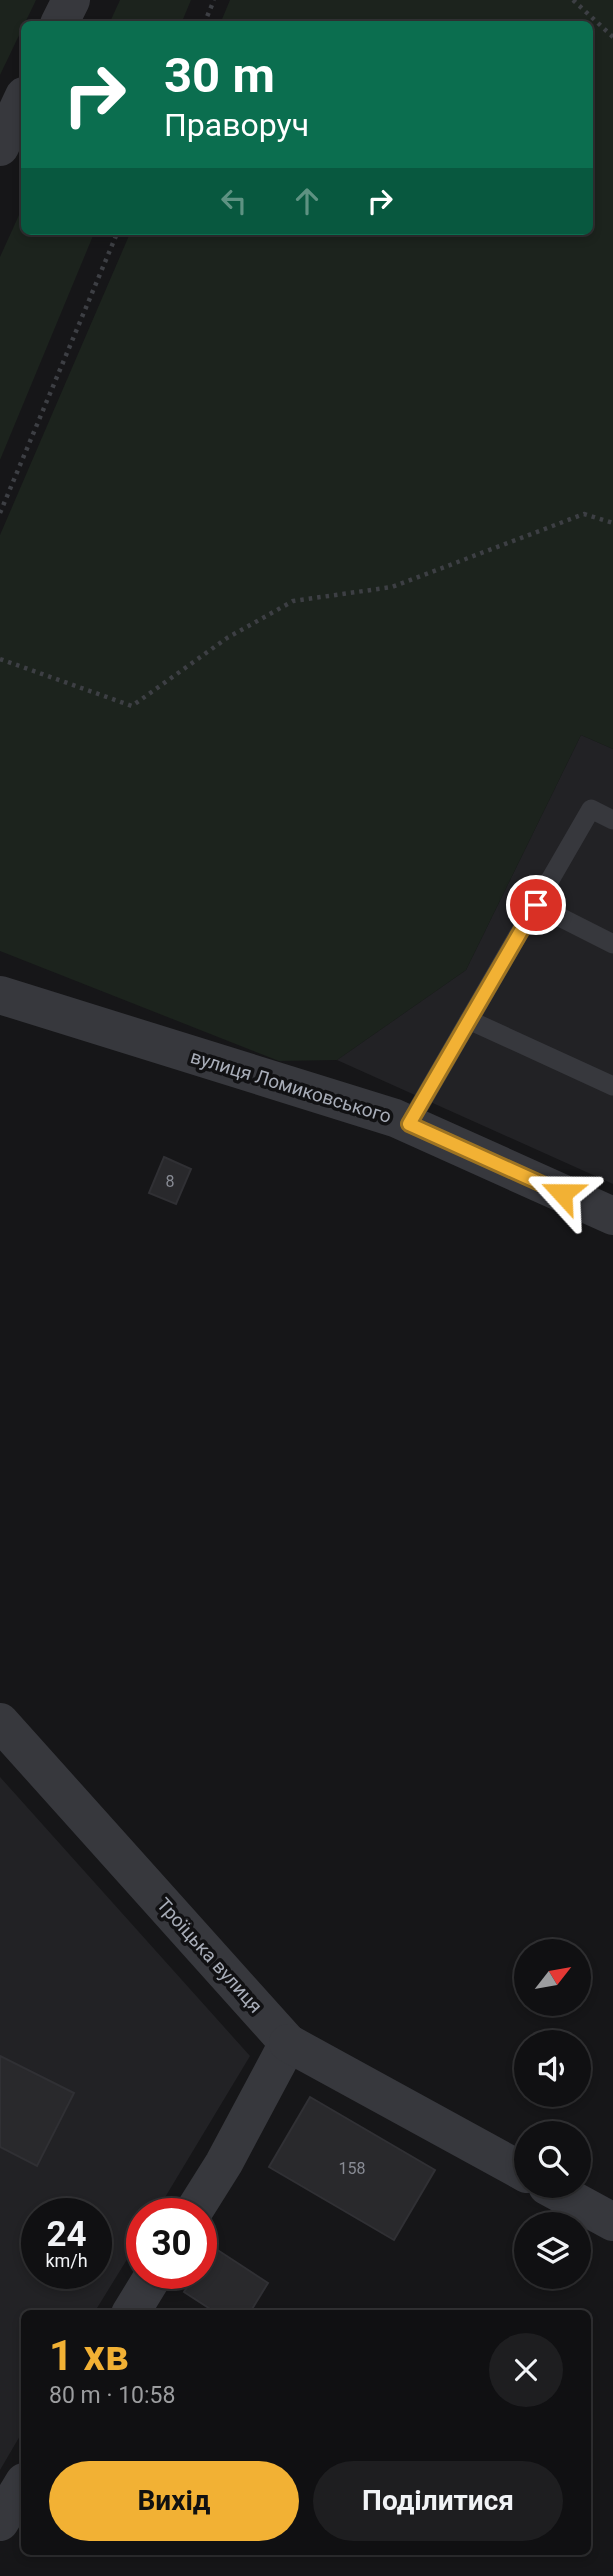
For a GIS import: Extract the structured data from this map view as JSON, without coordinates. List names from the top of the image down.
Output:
{
  "streets": {
    "street": ["вулиця Ломиковського", "Троїцька вулиця"]
  },
  "house_numbers": ["8", "158"],
  "north": "top right",
  "page": {
    "turn": ["30 m", "Праворуч"],
    "speed": "24 km/h",
    "limit": "30",
    "heading": ["1 хв", "80 m · 10:58"],
    "buttons": ["Вихід", "Поділитися"]
  }
}
